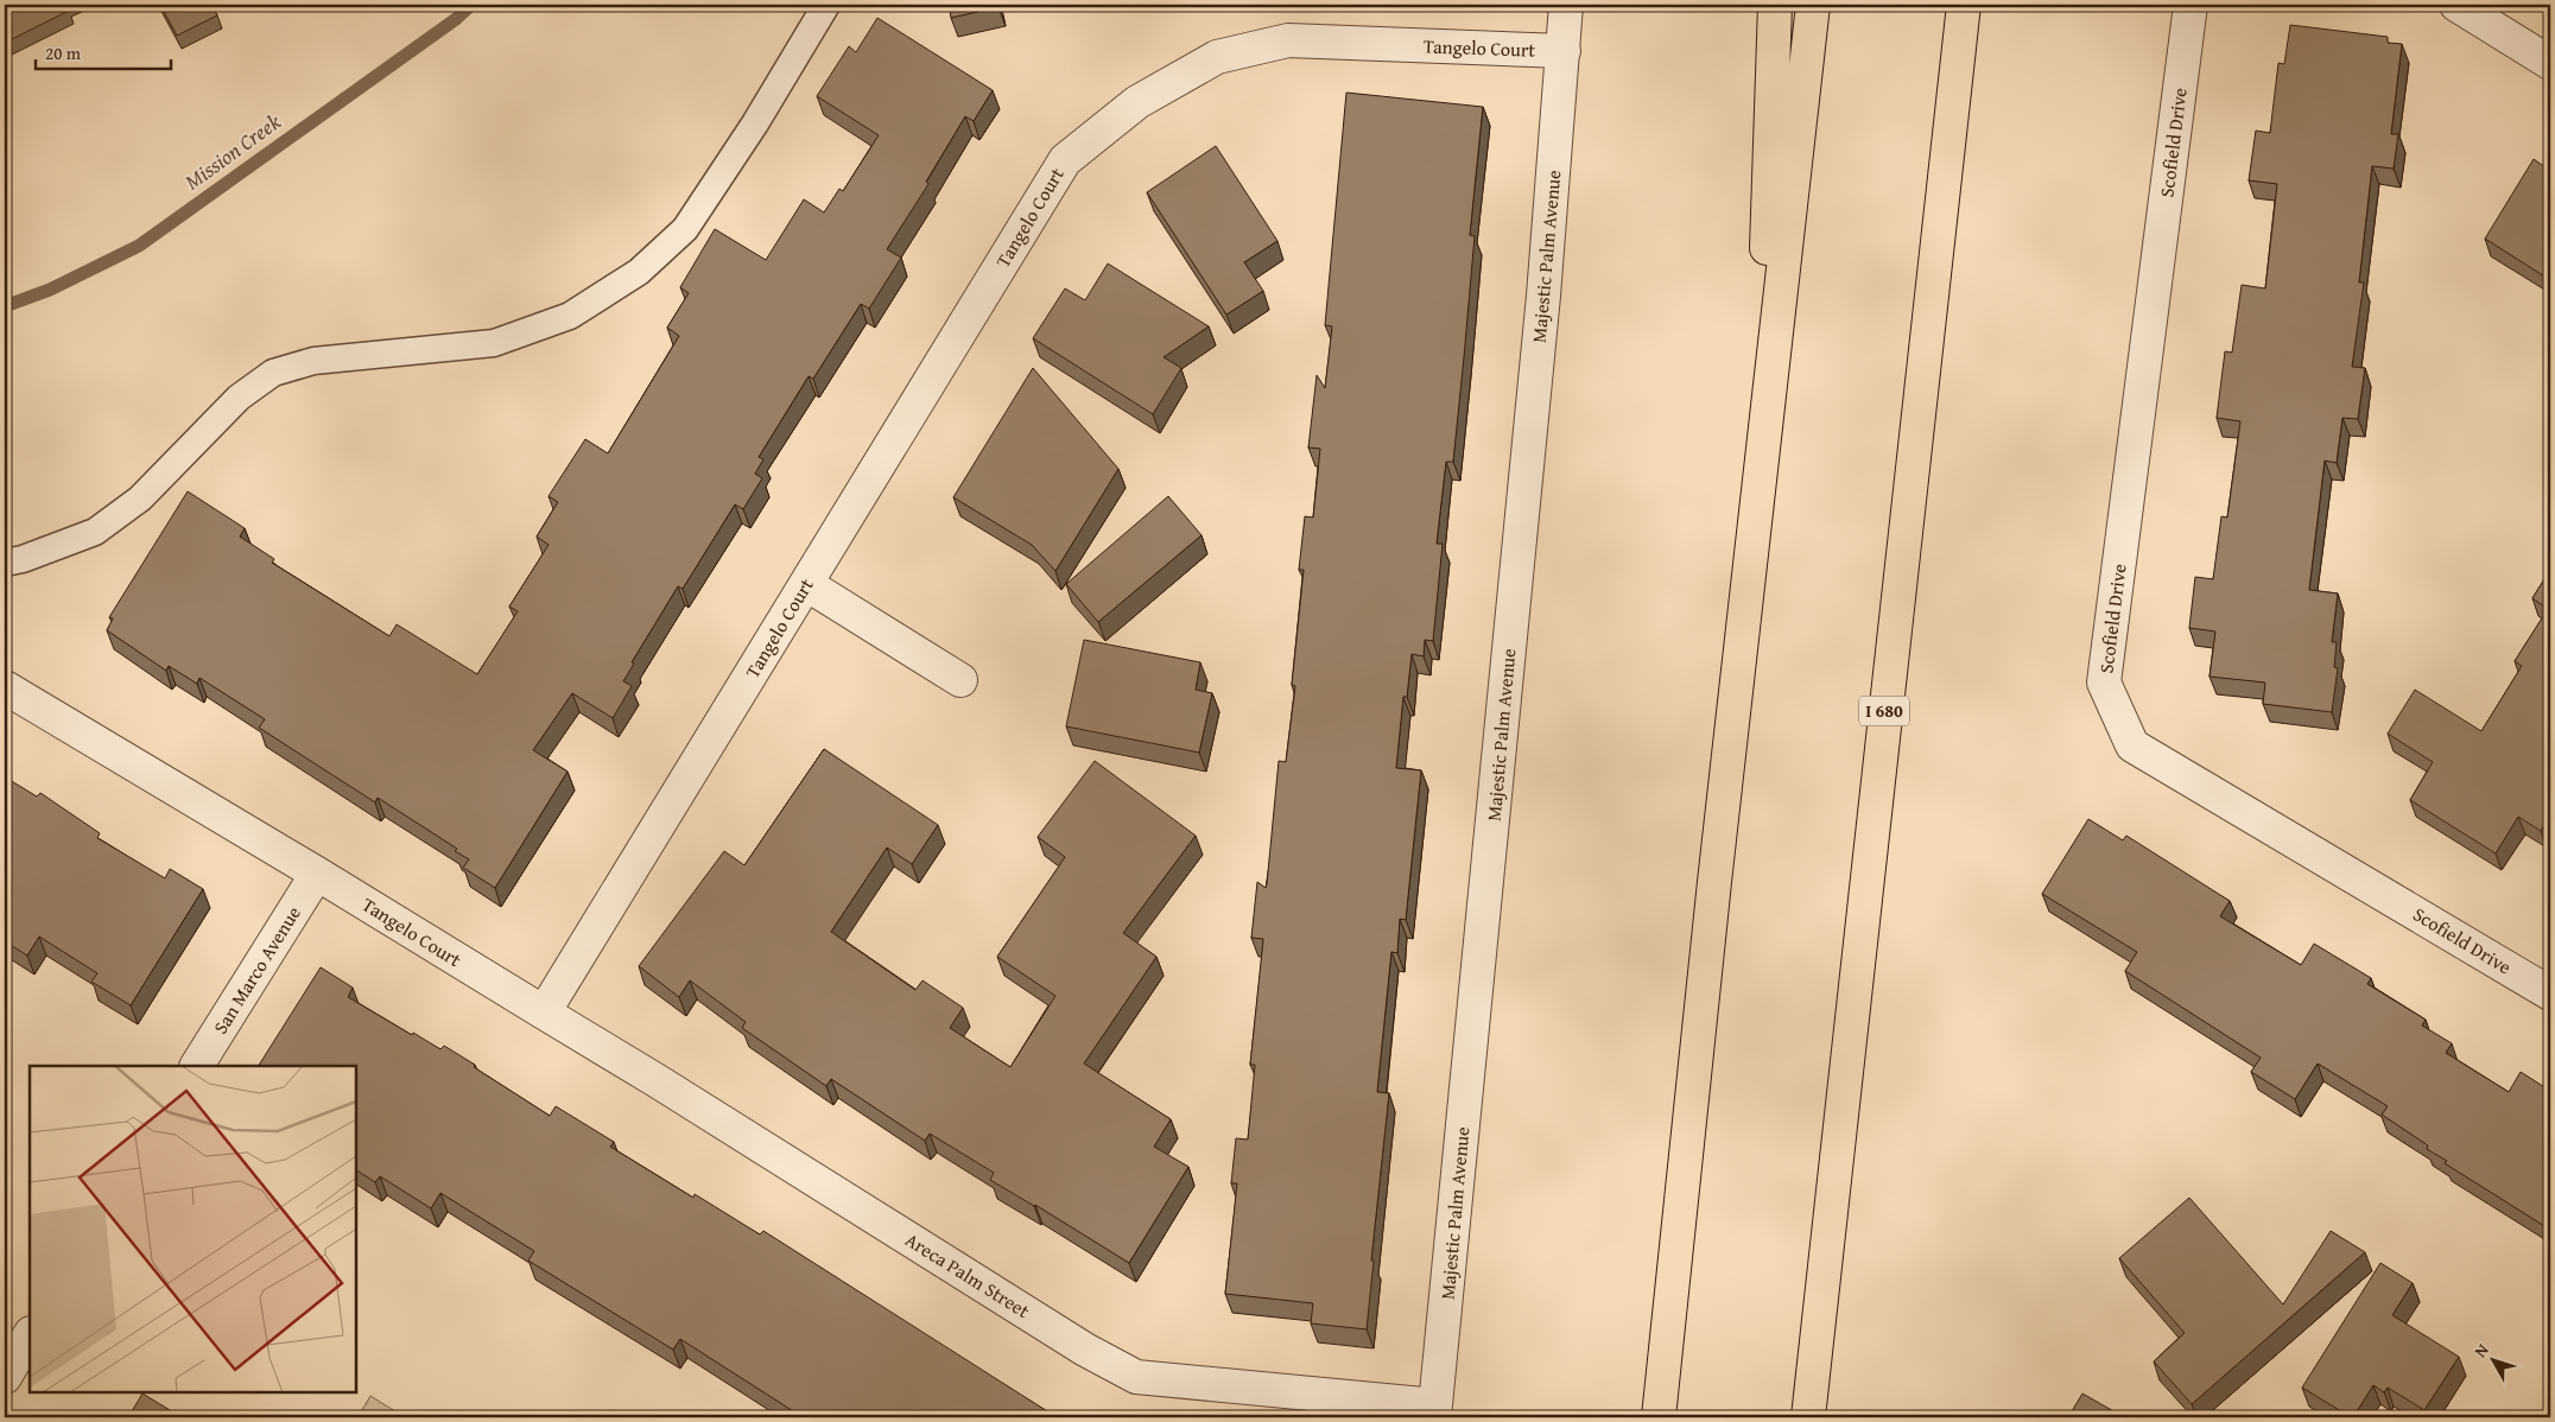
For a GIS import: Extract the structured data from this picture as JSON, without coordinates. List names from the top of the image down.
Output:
{
  "streets": {
    "highway": ["I 680"],
    "street": [
      "Tangelo Court",
      "Scofield Drive",
      "Majestic Palm Avenue",
      "San Marco Avenue",
      "Areca Palm Street"
    ]
  },
  "crossings": [
    ["Tangelo Court", "Majestic Palm Avenue"],
    ["Tangelo Court", "San Marco Avenue"],
    ["Tangelo Court", "Areca Palm Street"],
    ["Majestic Palm Avenue", "Areca Palm Street"]
  ],
  "water": ["Mission Creek"],
  "scale_bar": "20 m",
  "north": "top left"
}
